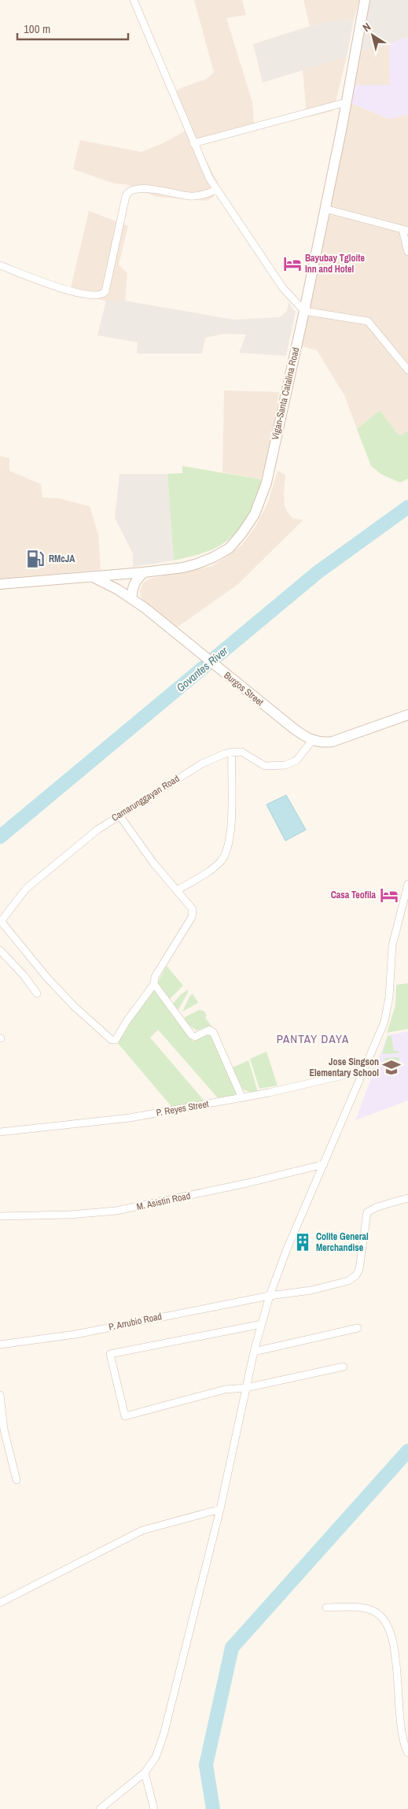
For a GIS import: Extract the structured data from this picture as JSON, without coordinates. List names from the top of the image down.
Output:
{
  "streets": {
    "main road": ["Vigan-Santa Catalina Road", "Burgos Street"],
    "street": [
      "Camarunggayan Road",
      "P. Reyes Street",
      "M. Asistin Road",
      "P. Arrubio Road"
    ]
  },
  "crossings": [
    ["Vigan-Santa Catalina Road", "Burgos Street"]
  ],
  "districts": ["PANTAY DAYA"],
  "water": ["Govantes River"],
  "places": {
    "hotel": ["Bayubay Tgloite Inn and Hotel", "Casa Teofila"],
    "fuel station": ["RMcJA"],
    "school or university": ["Jose Singson Elementary School"],
    "building": ["Colite General Merchandise"]
  },
  "scale_bar": "100 m",
  "north": "top left"
}
